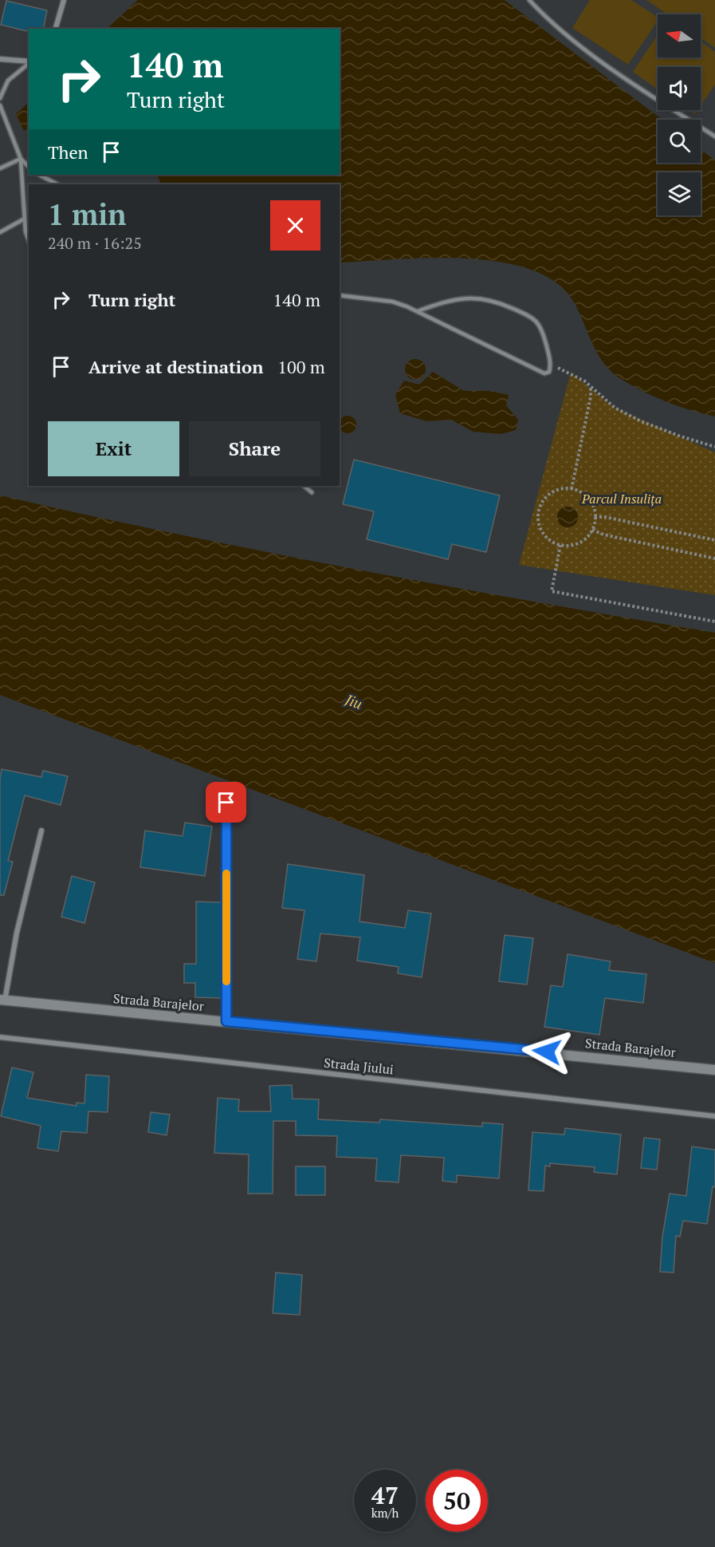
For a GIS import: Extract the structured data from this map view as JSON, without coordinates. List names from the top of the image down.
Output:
{
  "streets": {
    "main road": ["Strada Barajelor"],
    "street": ["Strada Jiului"]
  },
  "water": ["Jiu"],
  "parks": ["Parcul Insulița"],
  "north": "left",
  "page": {
    "turn": ["140 m", "Turn right"],
    "then": "Then",
    "heading": ["1 min", "240 m · 16:25"],
    "list": [
      {
        "name": "Turn right",
        "value": "140 m"
      },
      {
        "name": "Arrive at destination",
        "value": "100 m"
      }
    ],
    "buttons": ["Exit", "Share"],
    "speed": "47 km/h",
    "limit": "50"
  }
}
